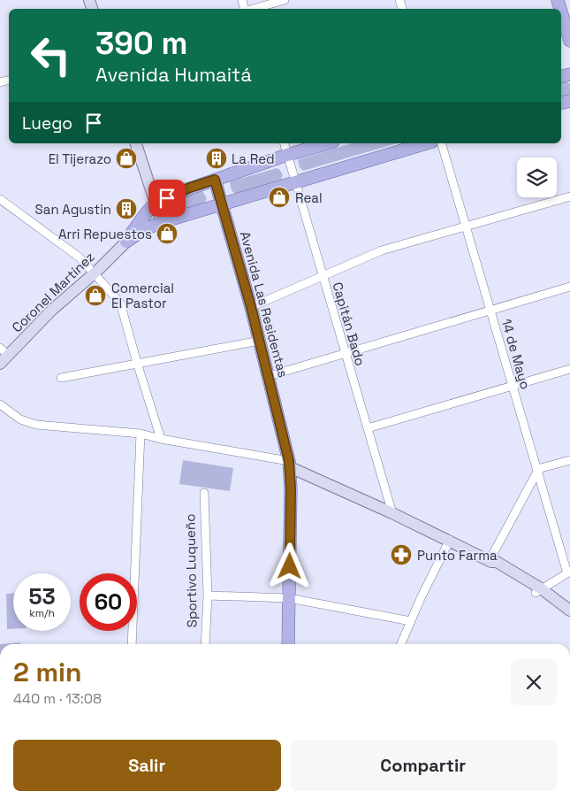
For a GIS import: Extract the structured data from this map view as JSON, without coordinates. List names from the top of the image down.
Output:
{
  "streets": {
    "main road": ["Avenida Las Residentas"],
    "street": [
      "Coronel Martínez",
      "Capitán Bado",
      "14 de Mayo",
      "Sportivo Luqueño"
    ]
  },
  "places": {
    "shop": [
      "El Tijerazo",
      "Real",
      "Arri Repuestos",
      "Comercial El Pastor"
    ],
    "building": ["La Red", "San Agustin"],
    "pharmacy": ["Punto Farma"]
  },
  "page": {
    "turn": ["390 m", "Avenida Humaitá"],
    "then": "Luego",
    "speed": "53 km/h",
    "limit": "60",
    "heading": ["2 min", "440 m · 13:08"],
    "buttons": ["Salir", "Compartir"]
  }
}
